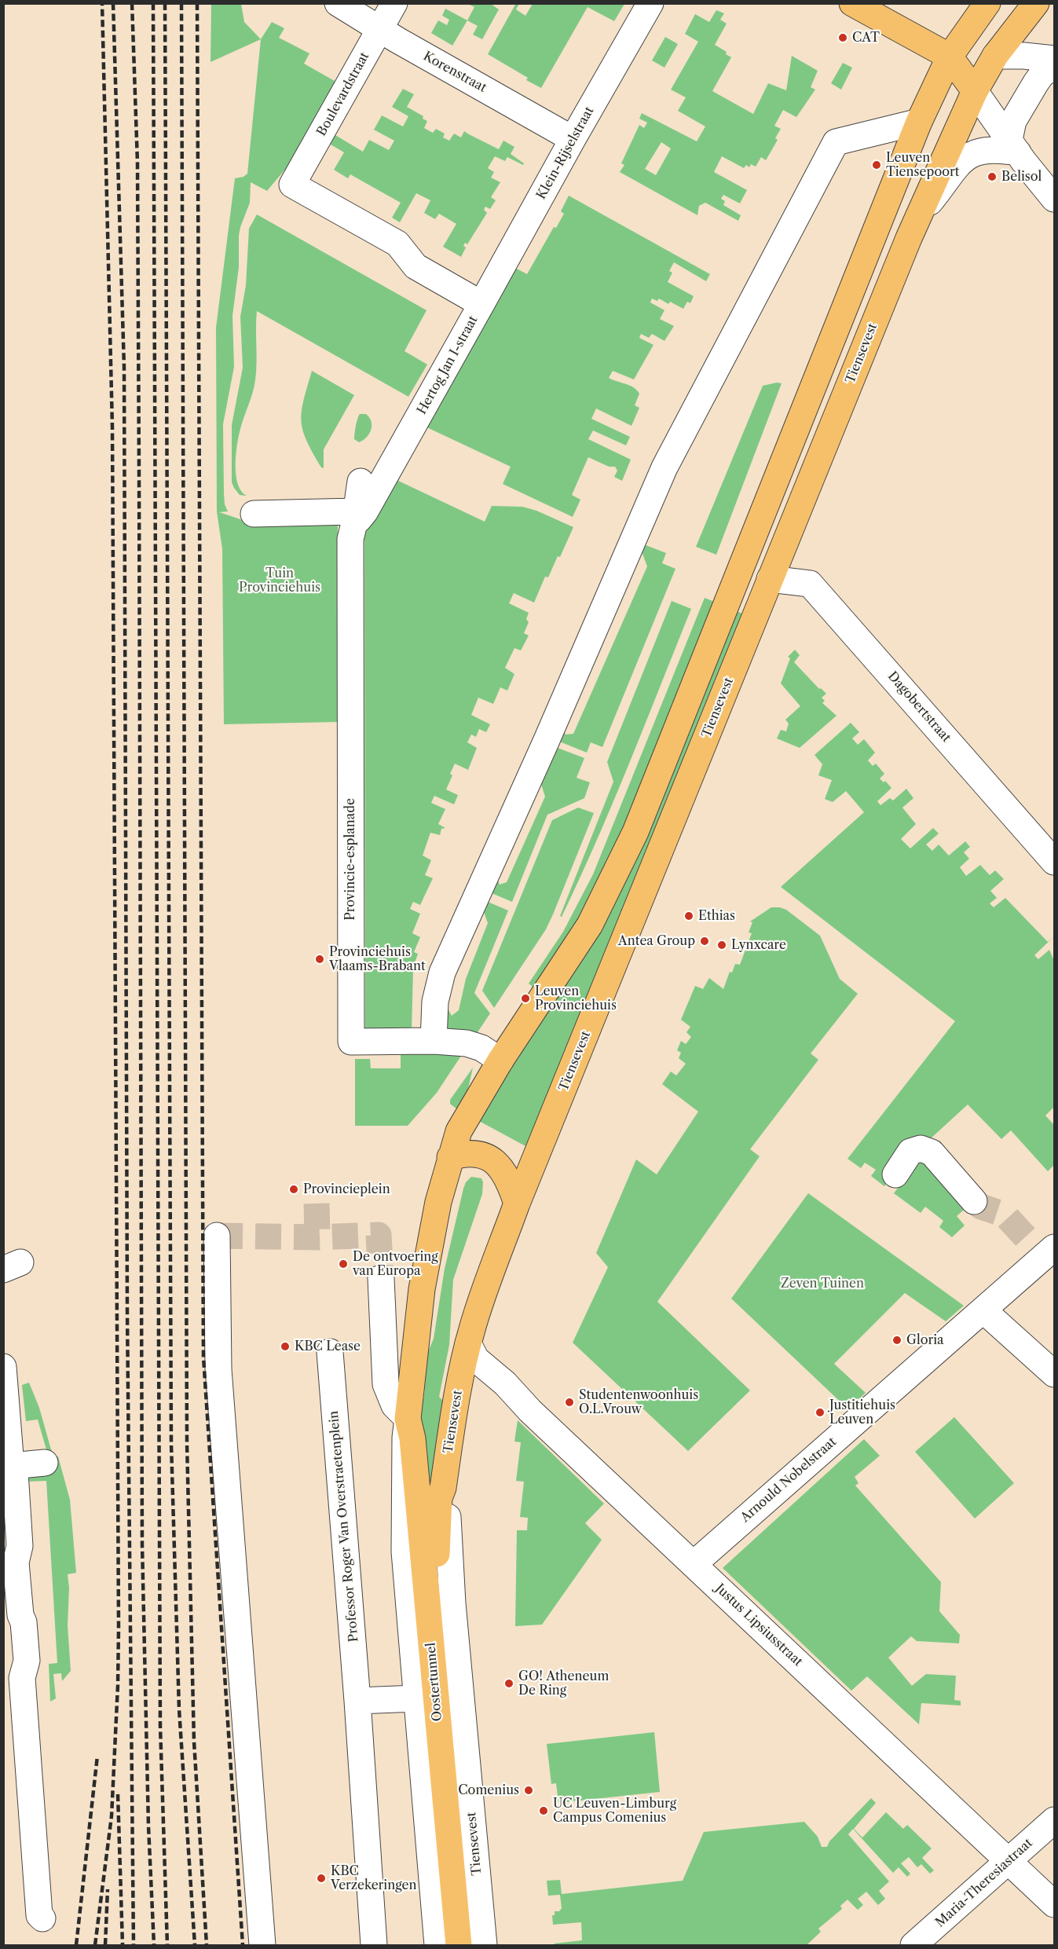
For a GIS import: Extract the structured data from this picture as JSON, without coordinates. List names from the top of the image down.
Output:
{
  "streets": {
    "main road": ["Tiensevest", "Oostertunnel"],
    "street": [
      "Korenstraat",
      "Boulevardstraat",
      "Klein-Rijselstraat",
      "Hertog Jan I-straat",
      "Dagobertstraat",
      "Provincie-esplanade",
      "Arnould Nobelstraat",
      "Professor Roger Van Overstraetenplein",
      "Justus Lipsiusstraat",
      "Maria-Theresiastraat"
    ]
  },
  "crossings": [
    ["Korenstraat", "Boulevardstraat"],
    ["Korenstraat", "Klein-Rijselstraat"],
    ["Boulevardstraat", "Hertog Jan I-straat"],
    ["Klein-Rijselstraat", "Hertog Jan I-straat"],
    ["Tiensevest", "Dagobertstraat"],
    ["Tiensevest", "Justus Lipsiusstraat"],
    ["Tiensevest", "Oostertunnel"],
    ["Hertog Jan I-straat", "Provincie-esplanade"],
    ["Arnould Nobelstraat", "Justus Lipsiusstraat"],
    ["Justus Lipsiusstraat", "Maria-Theresiastraat"]
  ],
  "parks": ["Tuin Provinciehuis", "Zeven Tuinen"],
  "places": [
    "CAT",
    "Leuven Tiensepoort",
    "Belisol",
    "Ethias",
    "Antea Group",
    "Lynxcare",
    "Provinciehuis Vlaams-Brabant",
    "Leuven Provinciehuis",
    "Provincieplein",
    "De ontvoering van Europa",
    "Gloria",
    "KBC Lease",
    "Studentenwoonhuis O.L.Vrouw",
    "Justitiehuis Leuven",
    "GO! Atheneum De Ring",
    "Comenius",
    "UC Leuven-Limburg Campus Comenius",
    "KBC Verzekeringen"
  ]
}
